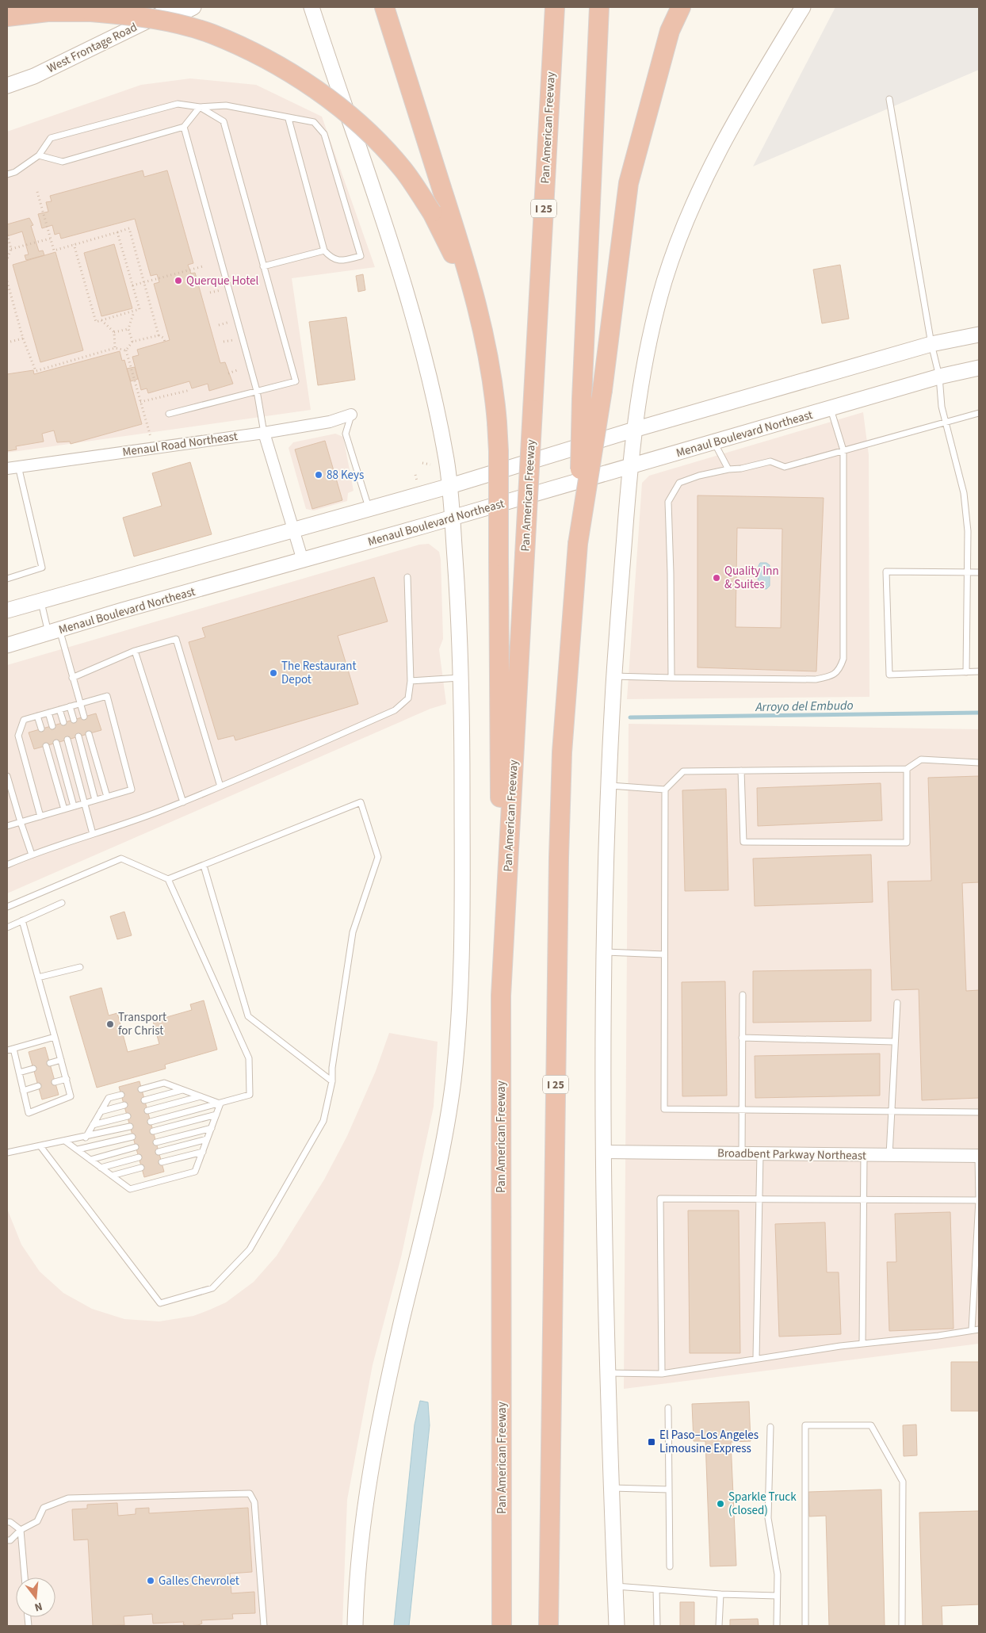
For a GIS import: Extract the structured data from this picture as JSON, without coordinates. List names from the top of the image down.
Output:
{
  "streets": {
    "highway": ["Pan American Freeway", "I 25"],
    "main road": ["West Frontage Road", "Menaul Boulevard Northeast"],
    "street": ["Menaul Road Northeast", "Broadbent Parkway Northeast"]
  },
  "water": ["Arroyo del Embudo"],
  "places": {
    "other": [
      "Querque Hotel",
      "88 Keys",
      "Quality Inn & Suites",
      "The Restaurant Depot",
      "Transport for Christ",
      "Sparkle Truck (closed)",
      "Galles Chevrolet"
    ],
    "transit": ["El Paso–Los Angeles Limousine Express"]
  },
  "north": "bottom"
}
